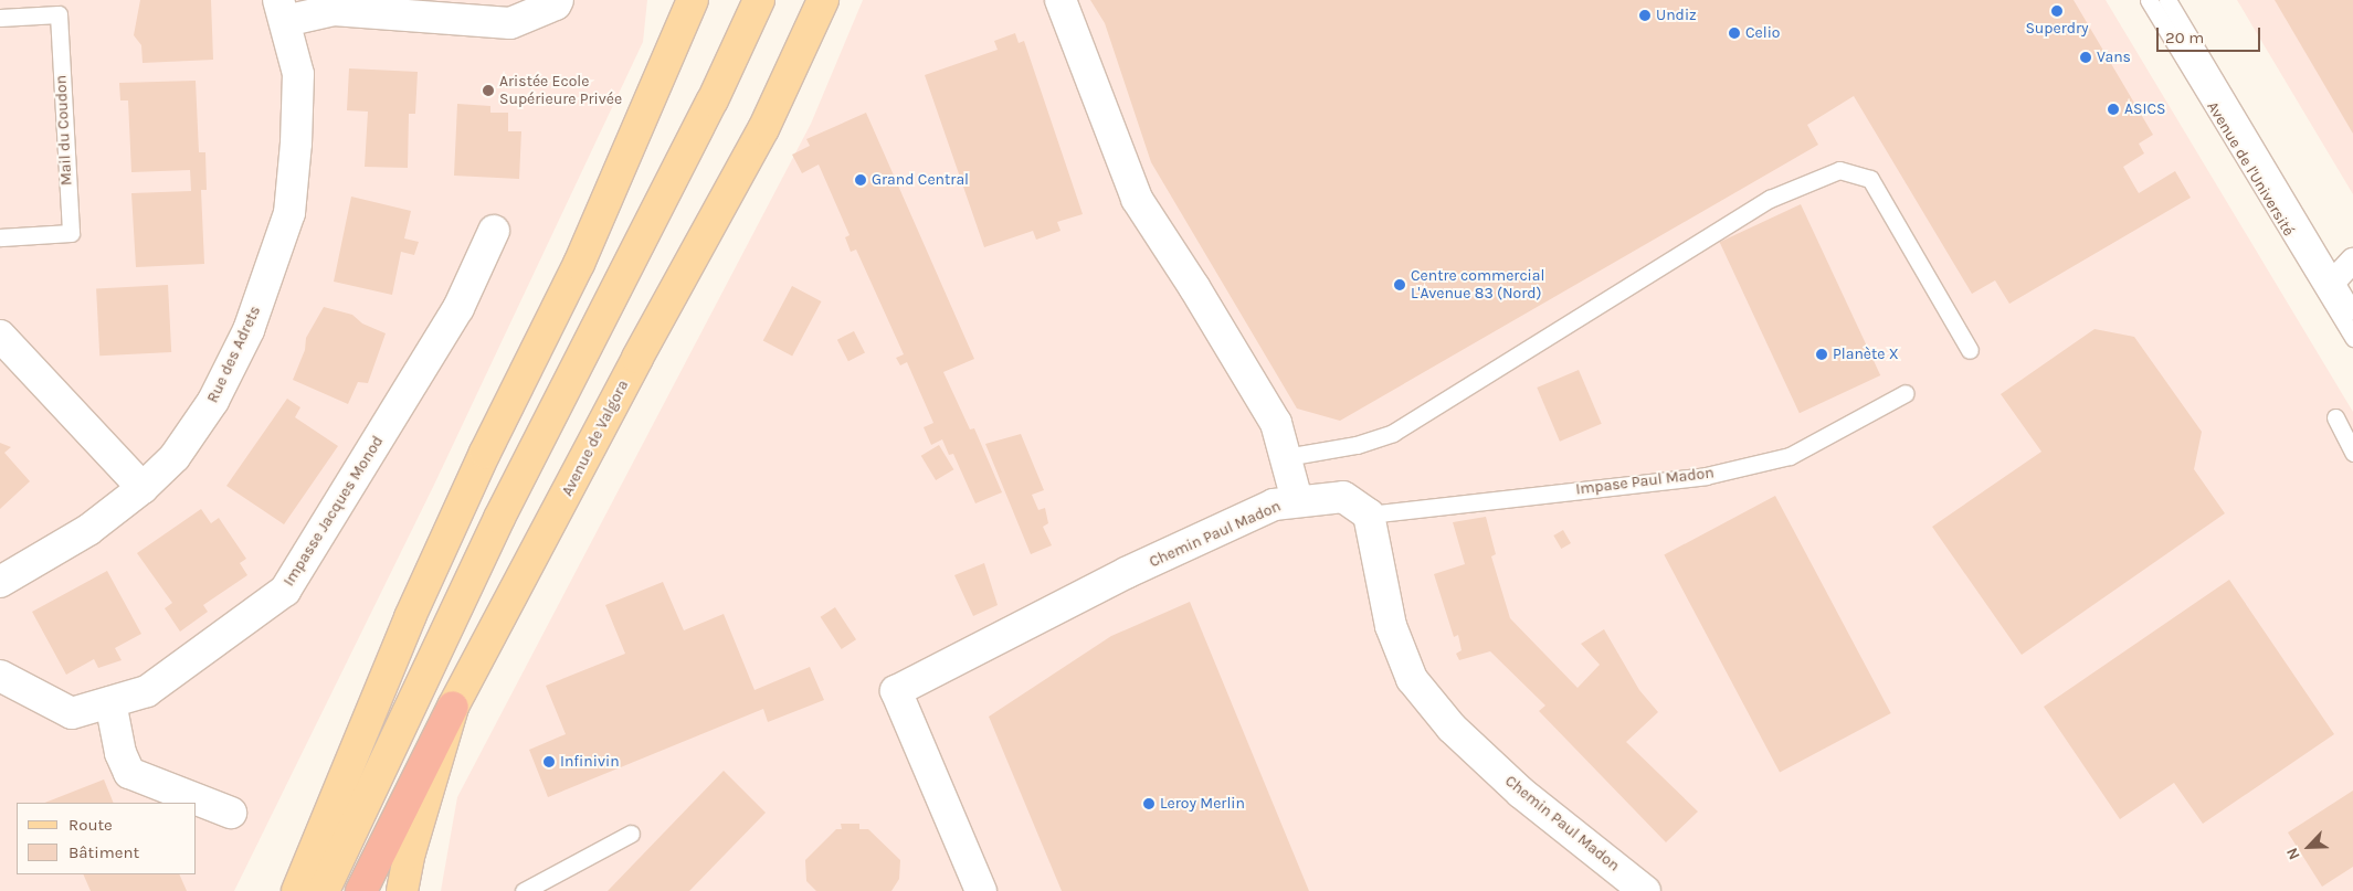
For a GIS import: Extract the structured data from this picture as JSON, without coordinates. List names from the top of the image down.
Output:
{
  "streets": {
    "main road": ["Avenue de Valgora"],
    "street": ["Rue des Adrets", "Impasse Jacques Monod", "Chemin Paul Madon"],
    "lane": ["Mail du Coudon", "Avenue de l'Université", "Impase Paul Madon"]
  },
  "crossings": [
    ["Impase Paul Madon", "Chemin Paul Madon"]
  ],
  "places": [
    "Superdry",
    "Undiz",
    "Celio",
    "Vans",
    "Aristée Ecole Supérieure Privée",
    "ASICS",
    "Grand Central",
    "Centre commercial L'Avenue 83 (Nord)",
    "Planète X",
    "Infinivin",
    "Leroy Merlin"
  ],
  "legend": ["Route", "Bâtiment"],
  "scale_bar": "20 m",
  "north": "bottom left"
}
